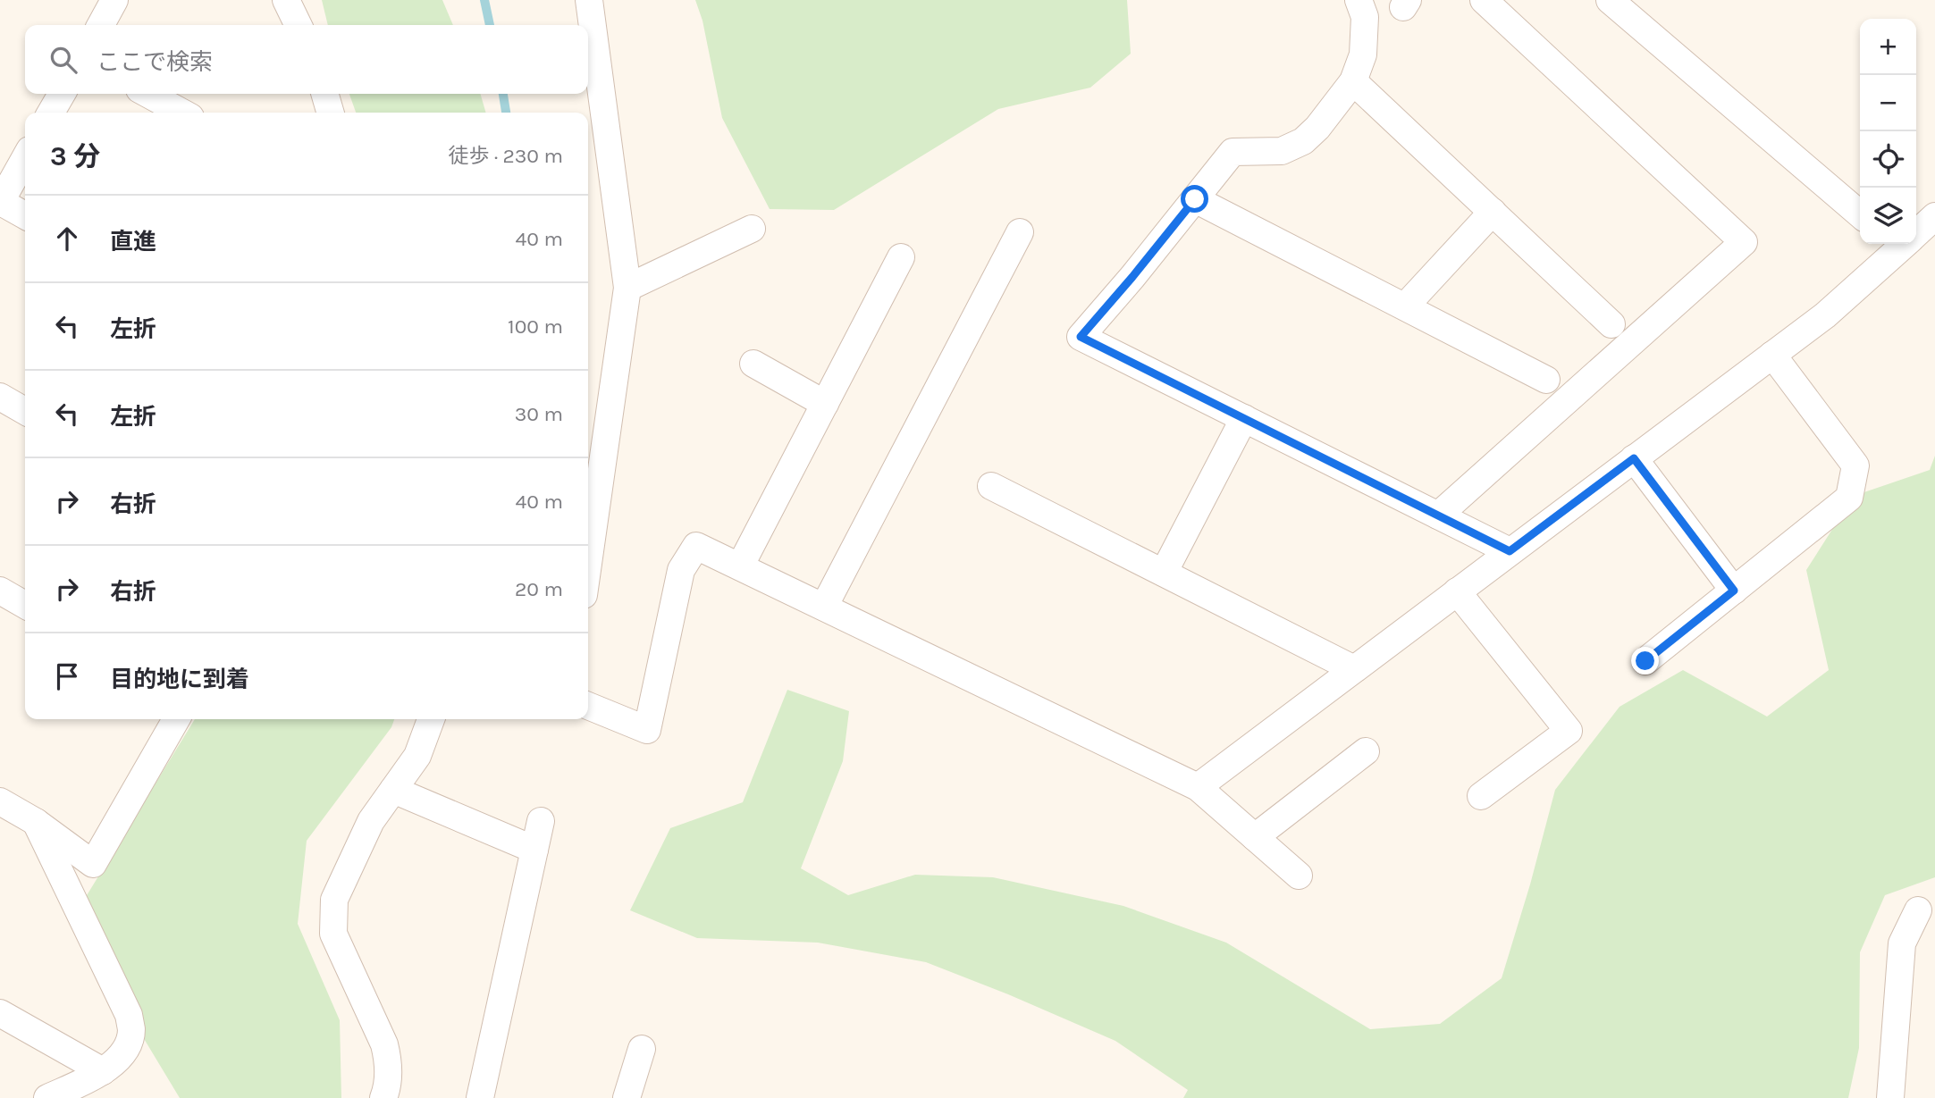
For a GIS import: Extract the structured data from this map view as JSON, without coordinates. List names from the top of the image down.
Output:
{
  "page": {
    "map_buttons": ["+", "−"],
    "search": "ここで検索",
    "heading": ["3 分", "徒歩 · 230 m"],
    "list": [
      ["直進", "40 m"],
      ["左折", "100 m"],
      ["左折", "30 m"],
      ["右折", "40 m"],
      ["右折", "20 m"],
      "目的地に到着"
    ]
  }
}
